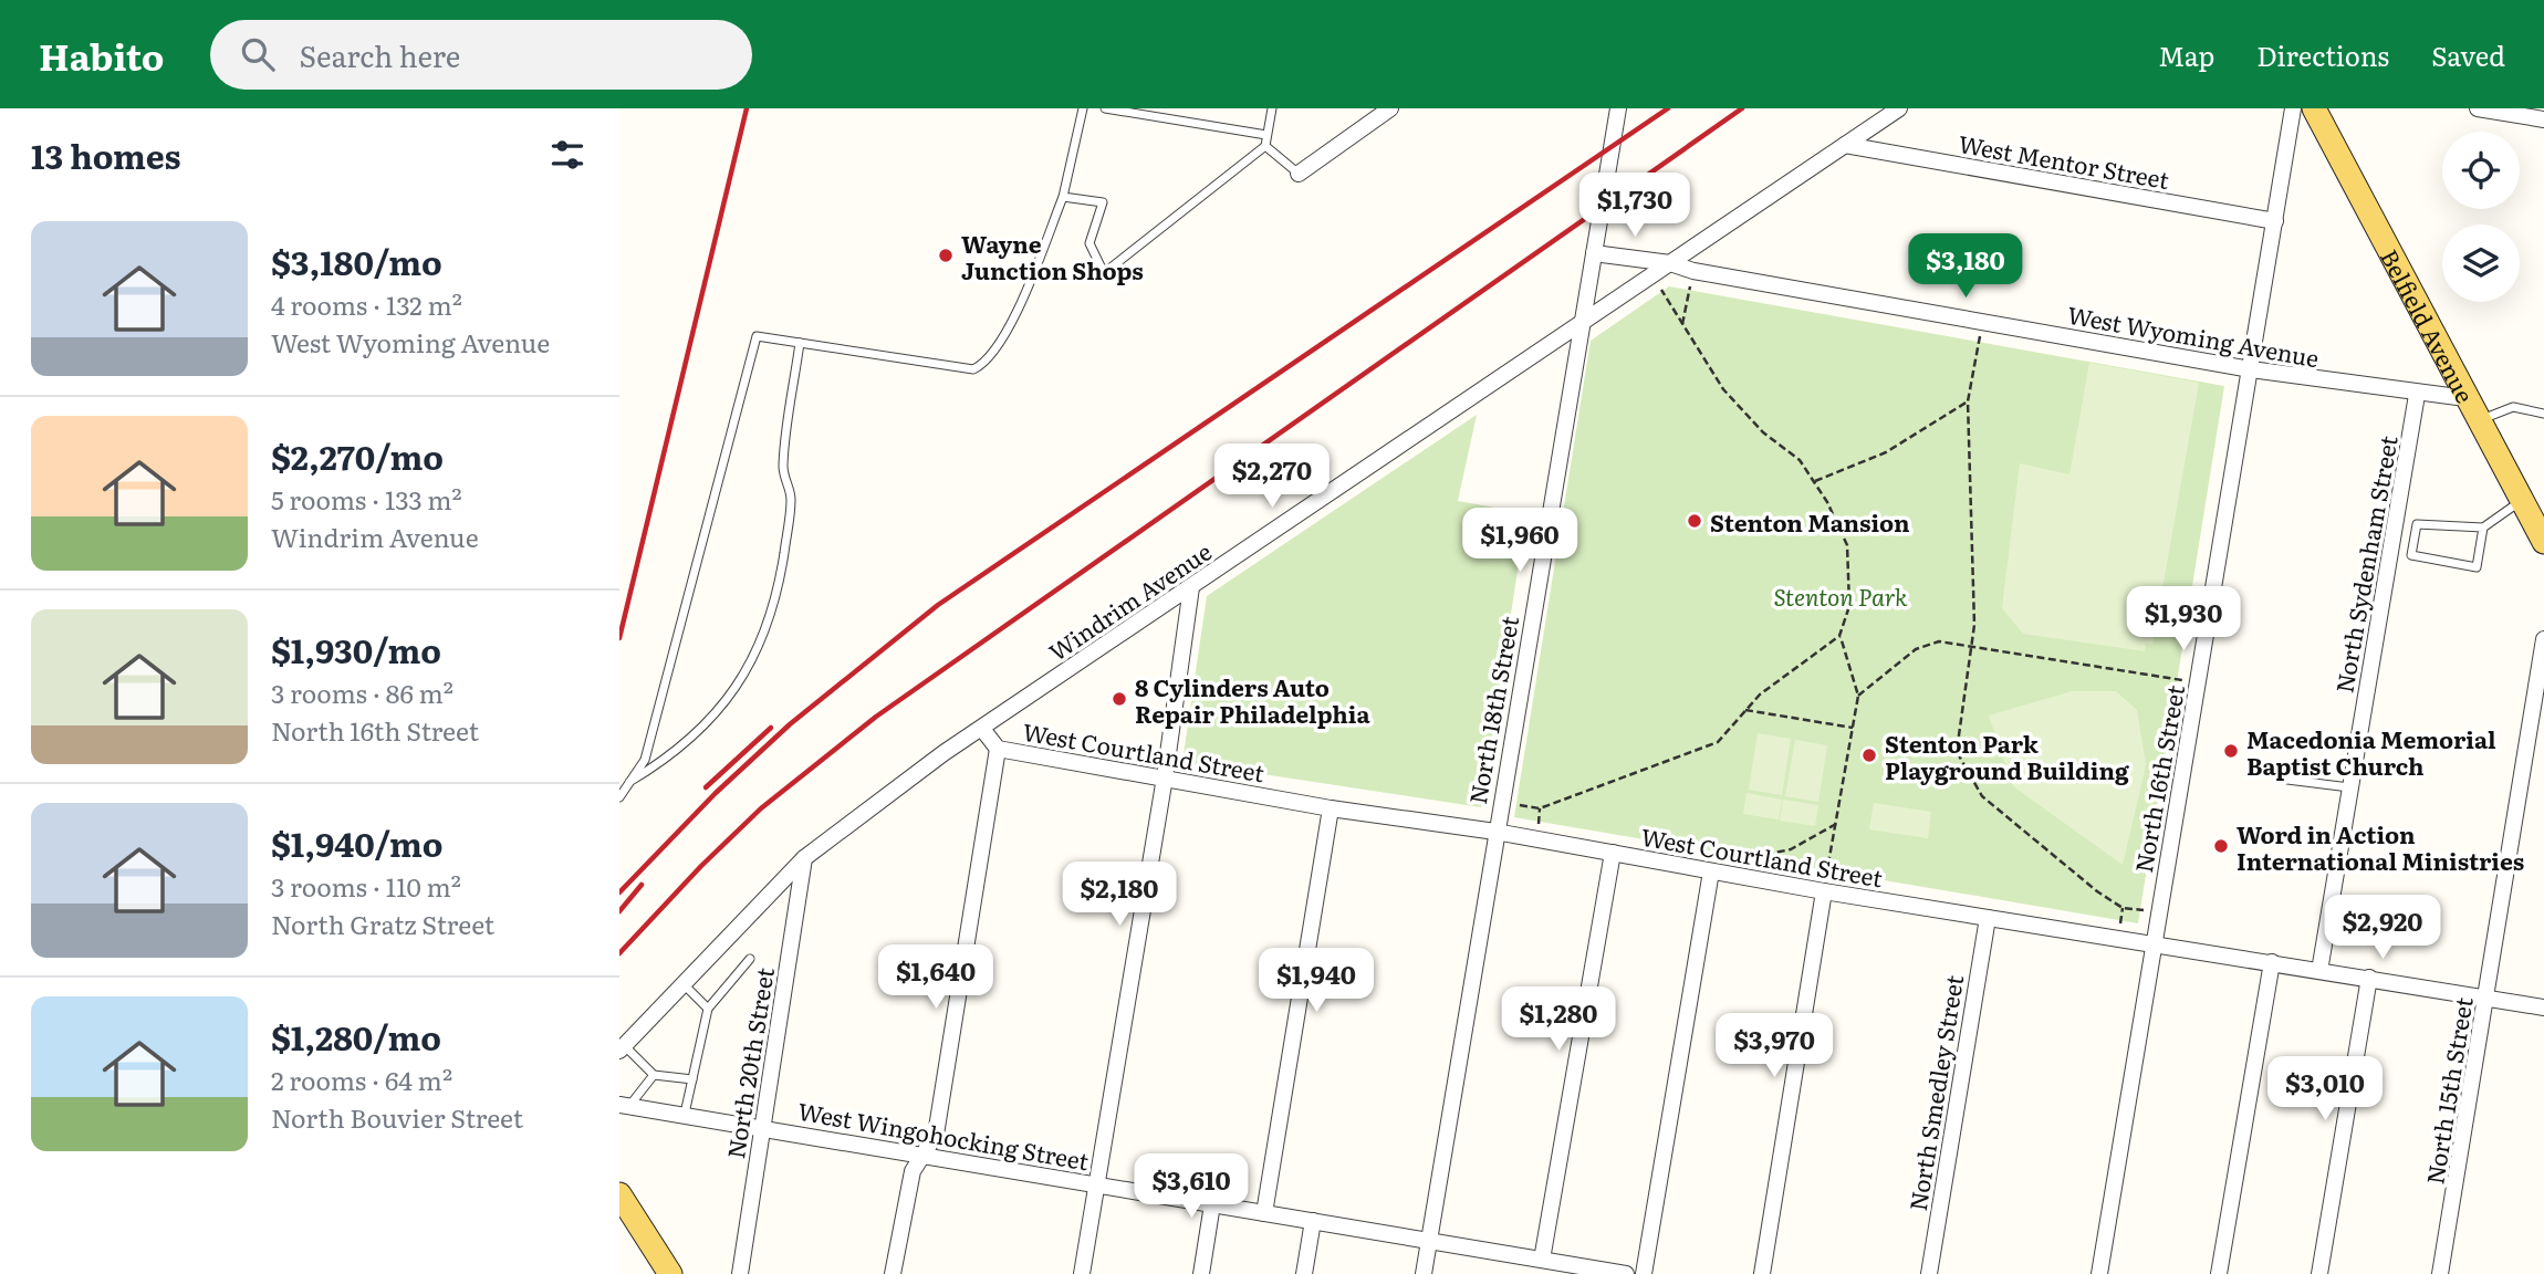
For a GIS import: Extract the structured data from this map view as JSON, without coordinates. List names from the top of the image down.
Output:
{
  "streets": {
    "main road": ["Belfield Avenue"],
    "street": [
      "West Mentor Street",
      "West Wyoming Avenue",
      "North Sydenham Street",
      "Windrim Avenue",
      "North 18th Street",
      "West Courtland Street",
      "North 16th Street",
      "North 20th Street",
      "North 15th Street",
      "North Smedley Street",
      "West Wingohocking Street"
    ]
  },
  "crossings": [
    ["West Mentor Street", "Windrim Avenue"],
    ["West Mentor Street", "North 16th Street"],
    ["Belfield Avenue", "West Wyoming Avenue"],
    ["West Wyoming Avenue", "North Sydenham Street"],
    ["West Wyoming Avenue", "Windrim Avenue"],
    ["West Wyoming Avenue", "North 18th Street"],
    ["West Wyoming Avenue", "North 16th Street"],
    ["North Sydenham Street", "West Courtland Street"],
    ["Windrim Avenue", "North 18th Street"],
    ["Windrim Avenue", "West Courtland Street"],
    ["Windrim Avenue", "North 20th Street"],
    ["North 18th Street", "West Courtland Street"],
    ["North 18th Street", "West Wingohocking Street"],
    ["West Courtland Street", "North 16th Street"],
    ["West Courtland Street", "North 15th Street"],
    ["West Courtland Street", "North Smedley Street"],
    ["North 20th Street", "West Wingohocking Street"]
  ],
  "parks": ["Stenton Park"],
  "places": [
    "Wayne Junction Shops",
    "Stenton Mansion",
    "8 Cylinders Auto Repair Philadelphia",
    "Macedonia Memorial Baptist Church",
    "Stenton Park Playground Building",
    "Word in Action International Ministries"
  ],
  "page": {
    "header": "Habito",
    "search": "Search here",
    "nav": ["Map", "Directions", "Saved"],
    "heading": "13 homes",
    "price": [
      "$1,730",
      "$3,180",
      "$2,270",
      "$1,960",
      "$1,930",
      "$2,180",
      "$2,920",
      "$1,640",
      "$1,940",
      "$1,280",
      "$3,970",
      "$3,010",
      "$3,610"
    ],
    "list": [
      {
        "name": "$3,180/mo",
        "note": "4 rooms · 132 m² · West Wyoming Avenue"
      },
      {
        "name": "$2,270/mo",
        "note": "5 rooms · 133 m² · Windrim Avenue"
      },
      {
        "name": "$1,930/mo",
        "note": "3 rooms · 86 m² · North 16th Street"
      },
      {
        "name": "$1,940/mo",
        "note": "3 rooms · 110 m² · North Gratz Street"
      },
      {
        "name": "$1,280/mo",
        "note": "2 rooms · 64 m² · North Bouvier Street"
      }
    ]
  }
}
